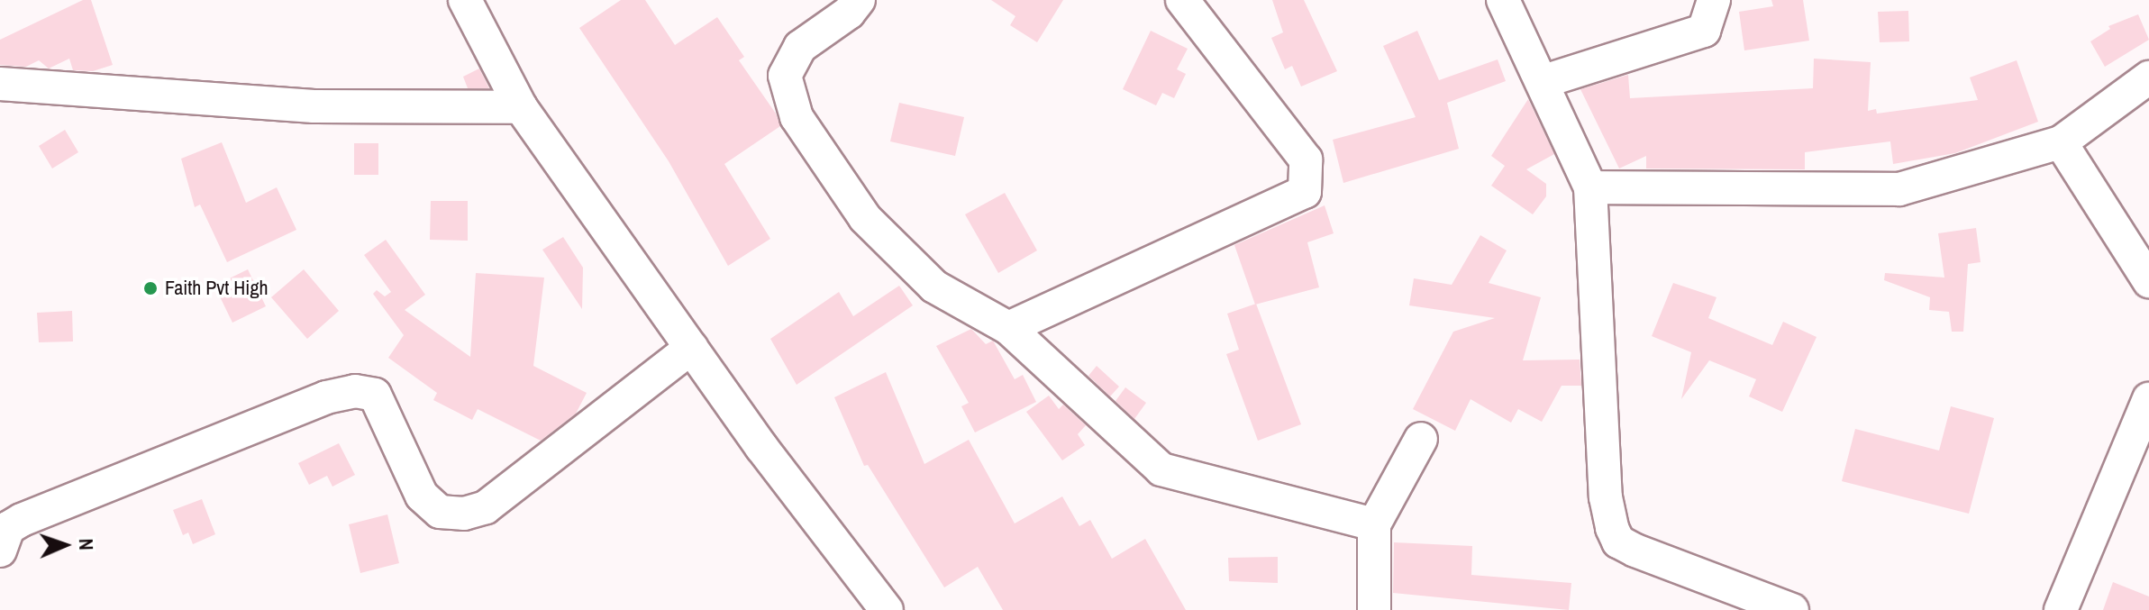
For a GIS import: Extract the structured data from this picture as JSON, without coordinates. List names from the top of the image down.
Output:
{
  "places": ["Faith Pvt High"],
  "north": "right"
}
